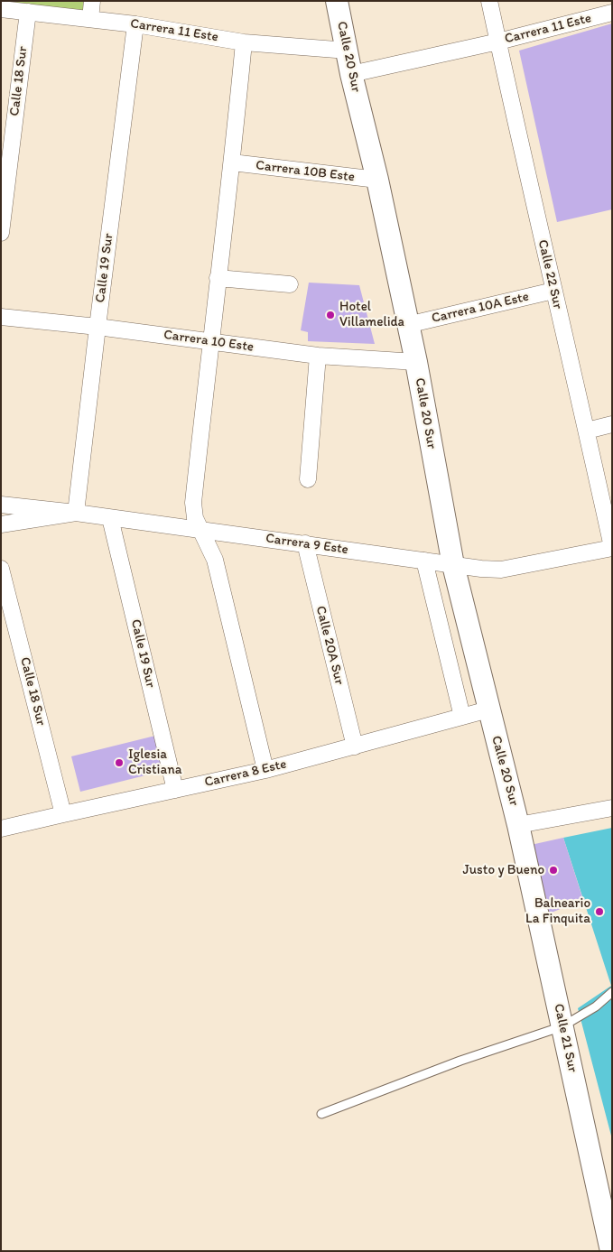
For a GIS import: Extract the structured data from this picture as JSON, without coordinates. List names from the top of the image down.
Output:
{
  "streets": {
    "street": [
      "Carrera 11 Este",
      "Calle 20 Sur",
      "Calle 18 Sur",
      "Carrera 10B Este",
      "Calle 19 Sur",
      "Calle 22 Sur",
      "Carrera 10A Este",
      "Carrera 10 Este",
      "Carrera 9 Este",
      "Calle 20A Sur",
      "Carrera 8 Este",
      "Calle 21 Sur"
    ]
  },
  "crossings": [
    ["Carrera 11 Este", "Calle 20 Sur"],
    ["Carrera 11 Este", "Calle 18 Sur"],
    ["Carrera 11 Este", "Calle 19 Sur"],
    ["Carrera 11 Este", "Calle 22 Sur"],
    ["Calle 20 Sur", "Carrera 10B Este"],
    ["Calle 20 Sur", "Carrera 10A Este"],
    ["Calle 20 Sur", "Carrera 10 Este"],
    ["Calle 20 Sur", "Carrera 9 Este"],
    ["Calle 20 Sur", "Carrera 8 Este"],
    ["Calle 20 Sur", "Calle 21 Sur"],
    ["Calle 18 Sur", "Carrera 8 Este"],
    ["Calle 19 Sur", "Carrera 10 Este"],
    ["Calle 19 Sur", "Carrera 9 Este"],
    ["Calle 19 Sur", "Carrera 8 Este"],
    ["Calle 22 Sur", "Carrera 10A Este"],
    ["Calle 22 Sur", "Carrera 9 Este"],
    ["Carrera 9 Este", "Calle 20A Sur"],
    ["Calle 20A Sur", "Carrera 8 Este"]
  ],
  "places": [
    "Hotel Villamelida",
    "Iglesia Cristiana",
    "Justo y Bueno",
    "Balneario La Finquita"
  ]
}
